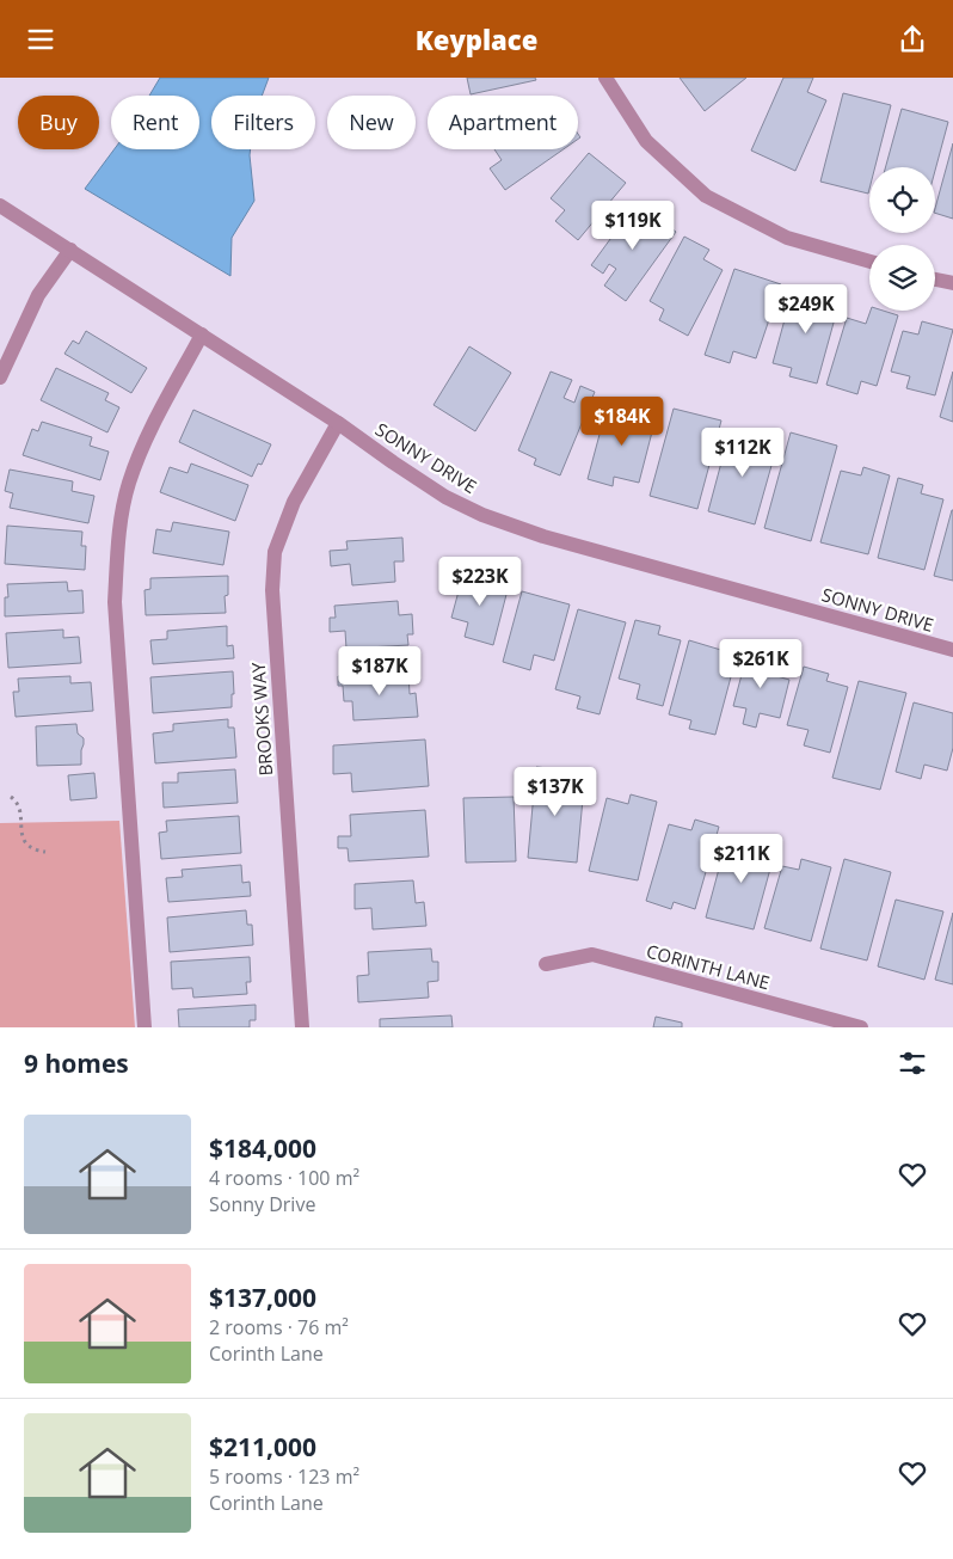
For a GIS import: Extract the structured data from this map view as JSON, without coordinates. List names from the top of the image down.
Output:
{
  "streets": {
    "street": ["SONNY DRIVE", "BROOKS WAY", "CORINTH LANE"]
  },
  "crossings": [
    ["SONNY DRIVE", "BROOKS WAY"]
  ],
  "page": {
    "header": "Keyplace",
    "chip": [
      "Buy",
      "Rent",
      "Filters",
      "New",
      "Apartment"
    ],
    "price": [
      "$119K",
      "$249K",
      "$184K",
      "$112K",
      "$223K",
      "$261K",
      "$187K",
      "$137K",
      "$211K"
    ],
    "heading": "9 homes",
    "list": [
      {
        "name": "$184,000",
        "note": "4 rooms · 100 m² · Sonny Drive"
      },
      {
        "name": "$137,000",
        "note": "2 rooms · 76 m² · Corinth Lane"
      },
      {
        "name": "$211,000",
        "note": "5 rooms · 123 m² · Corinth Lane"
      }
    ]
  }
}
